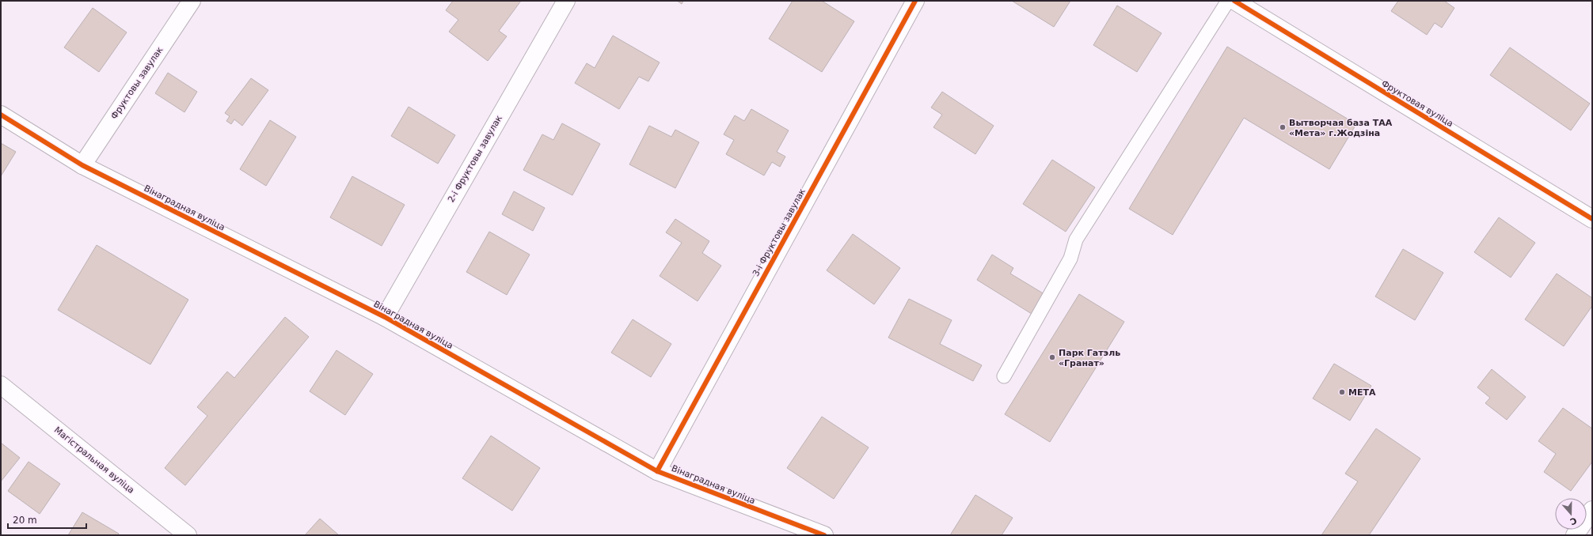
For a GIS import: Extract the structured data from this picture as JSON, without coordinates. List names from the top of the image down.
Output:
{
  "streets": {
    "street": [
      "Фруктовы завулак",
      "Фруктовая вуліца",
      "2-і Фруктовы завулак",
      "Вінаградная вуліца",
      "3-і Фруктовы завулак",
      "Магістральная вуліца"
    ]
  },
  "crossings": [
    ["Фруктовы завулак", "Вінаградная вуліца"],
    ["2-і Фруктовы завулак", "Вінаградная вуліца"],
    ["Вінаградная вуліца", "3-і Фруктовы завулак"]
  ],
  "places": ["Вытворчая база ТАА «Мета» г.Жодзіна", "Парк Гатэль «Гранат»", "МЕТА"],
  "scale_bar": "20 m",
  "north": "bottom"
}
